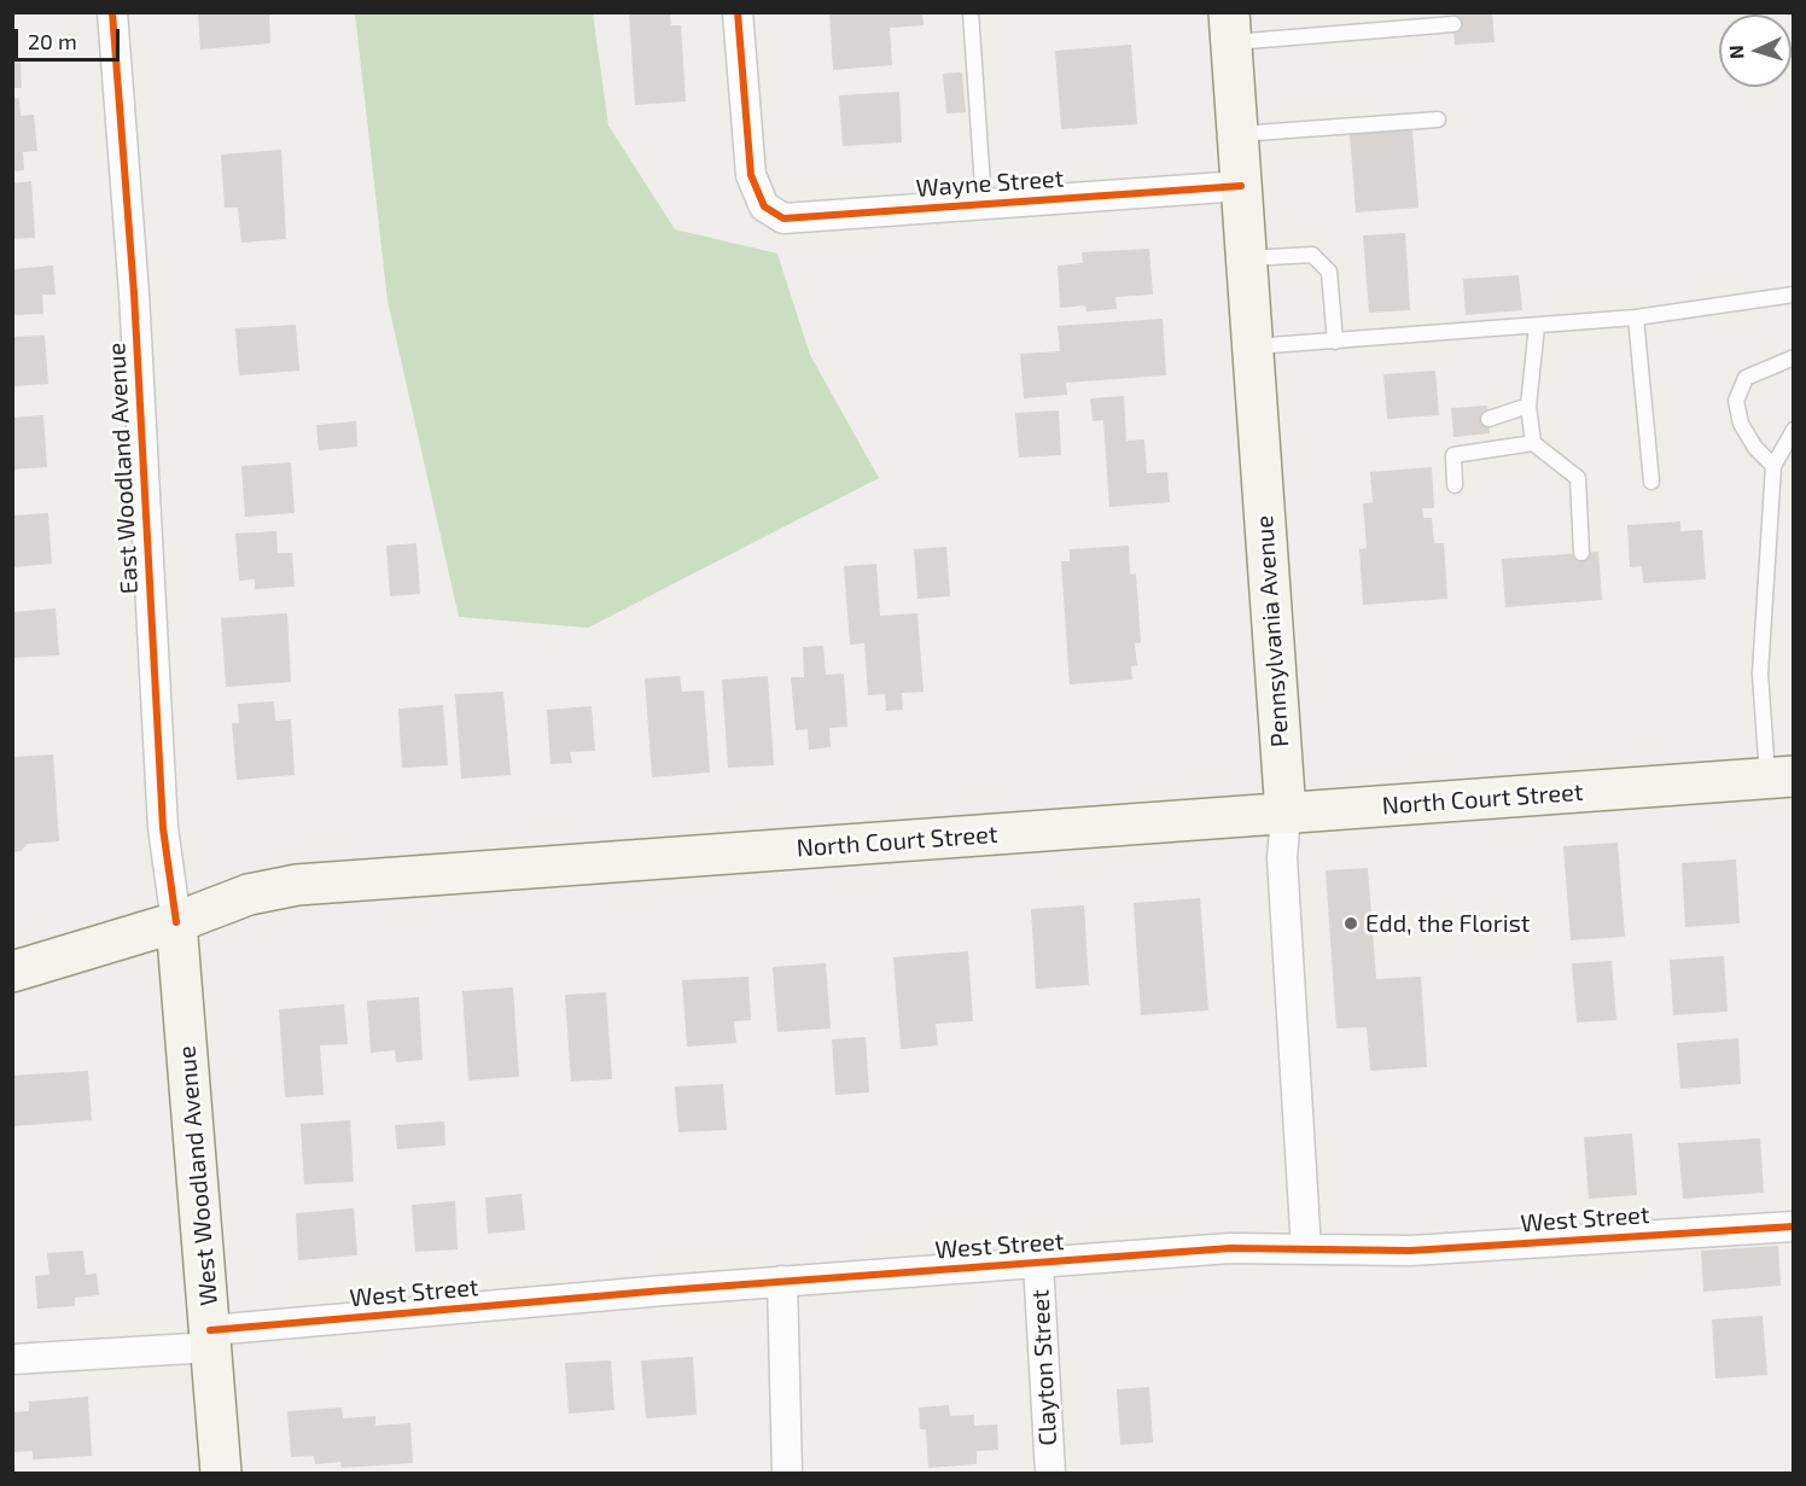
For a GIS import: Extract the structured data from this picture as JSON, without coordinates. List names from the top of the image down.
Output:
{
  "streets": {
    "main road": ["Pennsylvania Avenue", "North Court Street", "West Woodland Avenue"],
    "street": [
      "Wayne Street",
      "East Woodland Avenue",
      "West Street",
      "Clayton Street"
    ]
  },
  "crossings": [
    ["Wayne Street", "Pennsylvania Avenue"],
    ["East Woodland Avenue", "North Court Street"],
    ["East Woodland Avenue", "West Woodland Avenue"],
    ["Pennsylvania Avenue", "North Court Street"],
    ["Pennsylvania Avenue", "West Street"],
    ["North Court Street", "West Woodland Avenue"],
    ["West Woodland Avenue", "West Street"],
    ["West Street", "Clayton Street"]
  ],
  "places": ["Edd, the Florist"],
  "scale_bar": "20 m",
  "north": "left"
}
